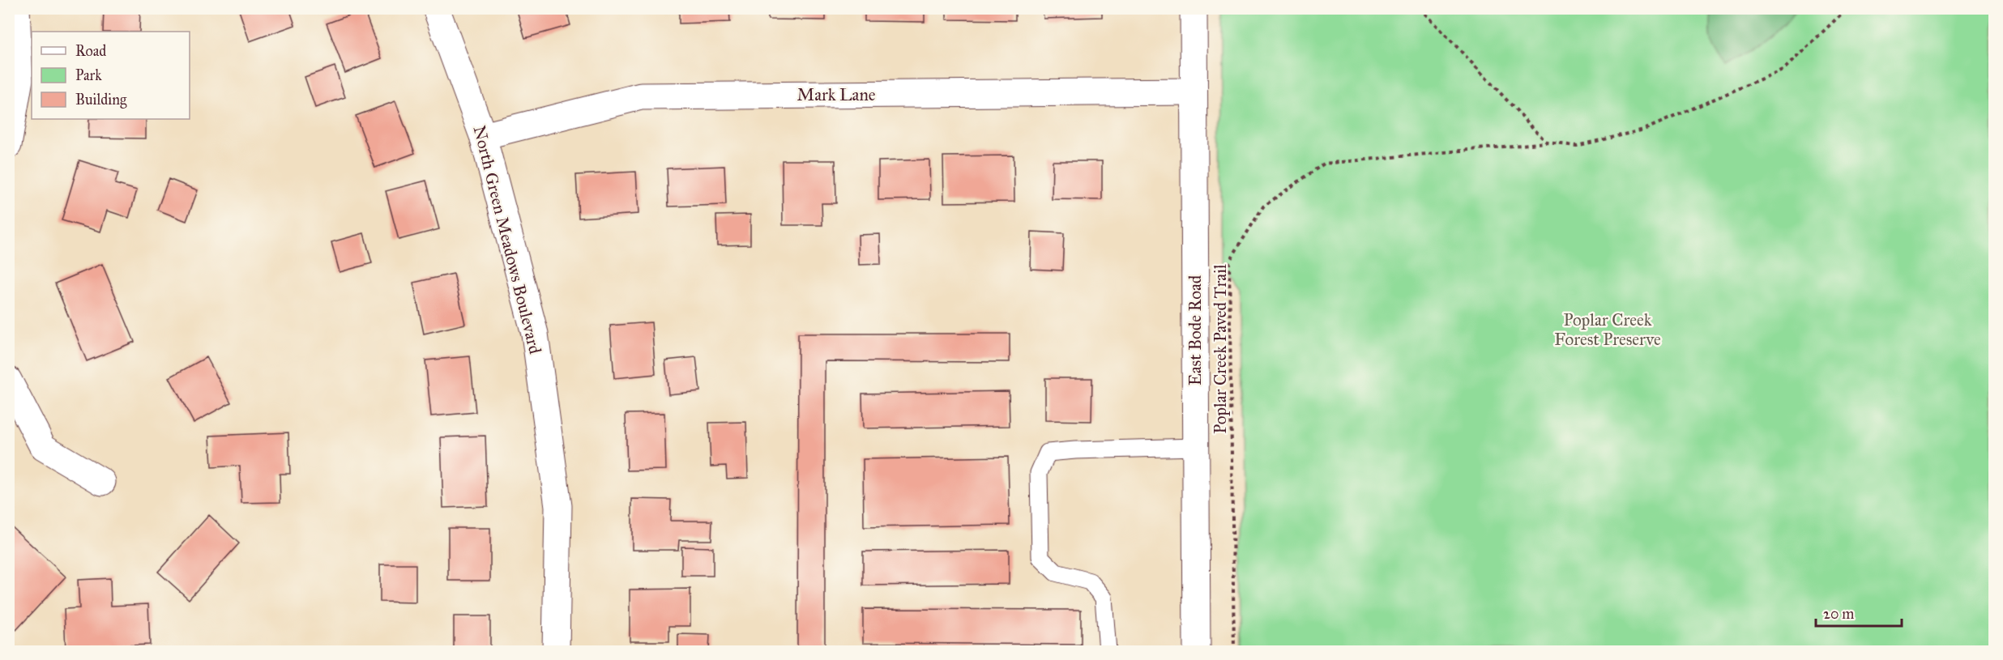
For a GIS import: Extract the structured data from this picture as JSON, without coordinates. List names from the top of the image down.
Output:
{
  "streets": {
    "street": ["Mark Lane", "North Green Meadows Boulevard", "East Bode Road"],
    "path": ["Poplar Creek Paved Trail"]
  },
  "crossings": [
    ["Mark Lane", "North Green Meadows Boulevard"],
    ["Mark Lane", "East Bode Road"]
  ],
  "parks": ["Poplar Creek Forest Preserve"],
  "legend": ["Road", "Park", "Building"],
  "scale_bar": "20 m"
}
